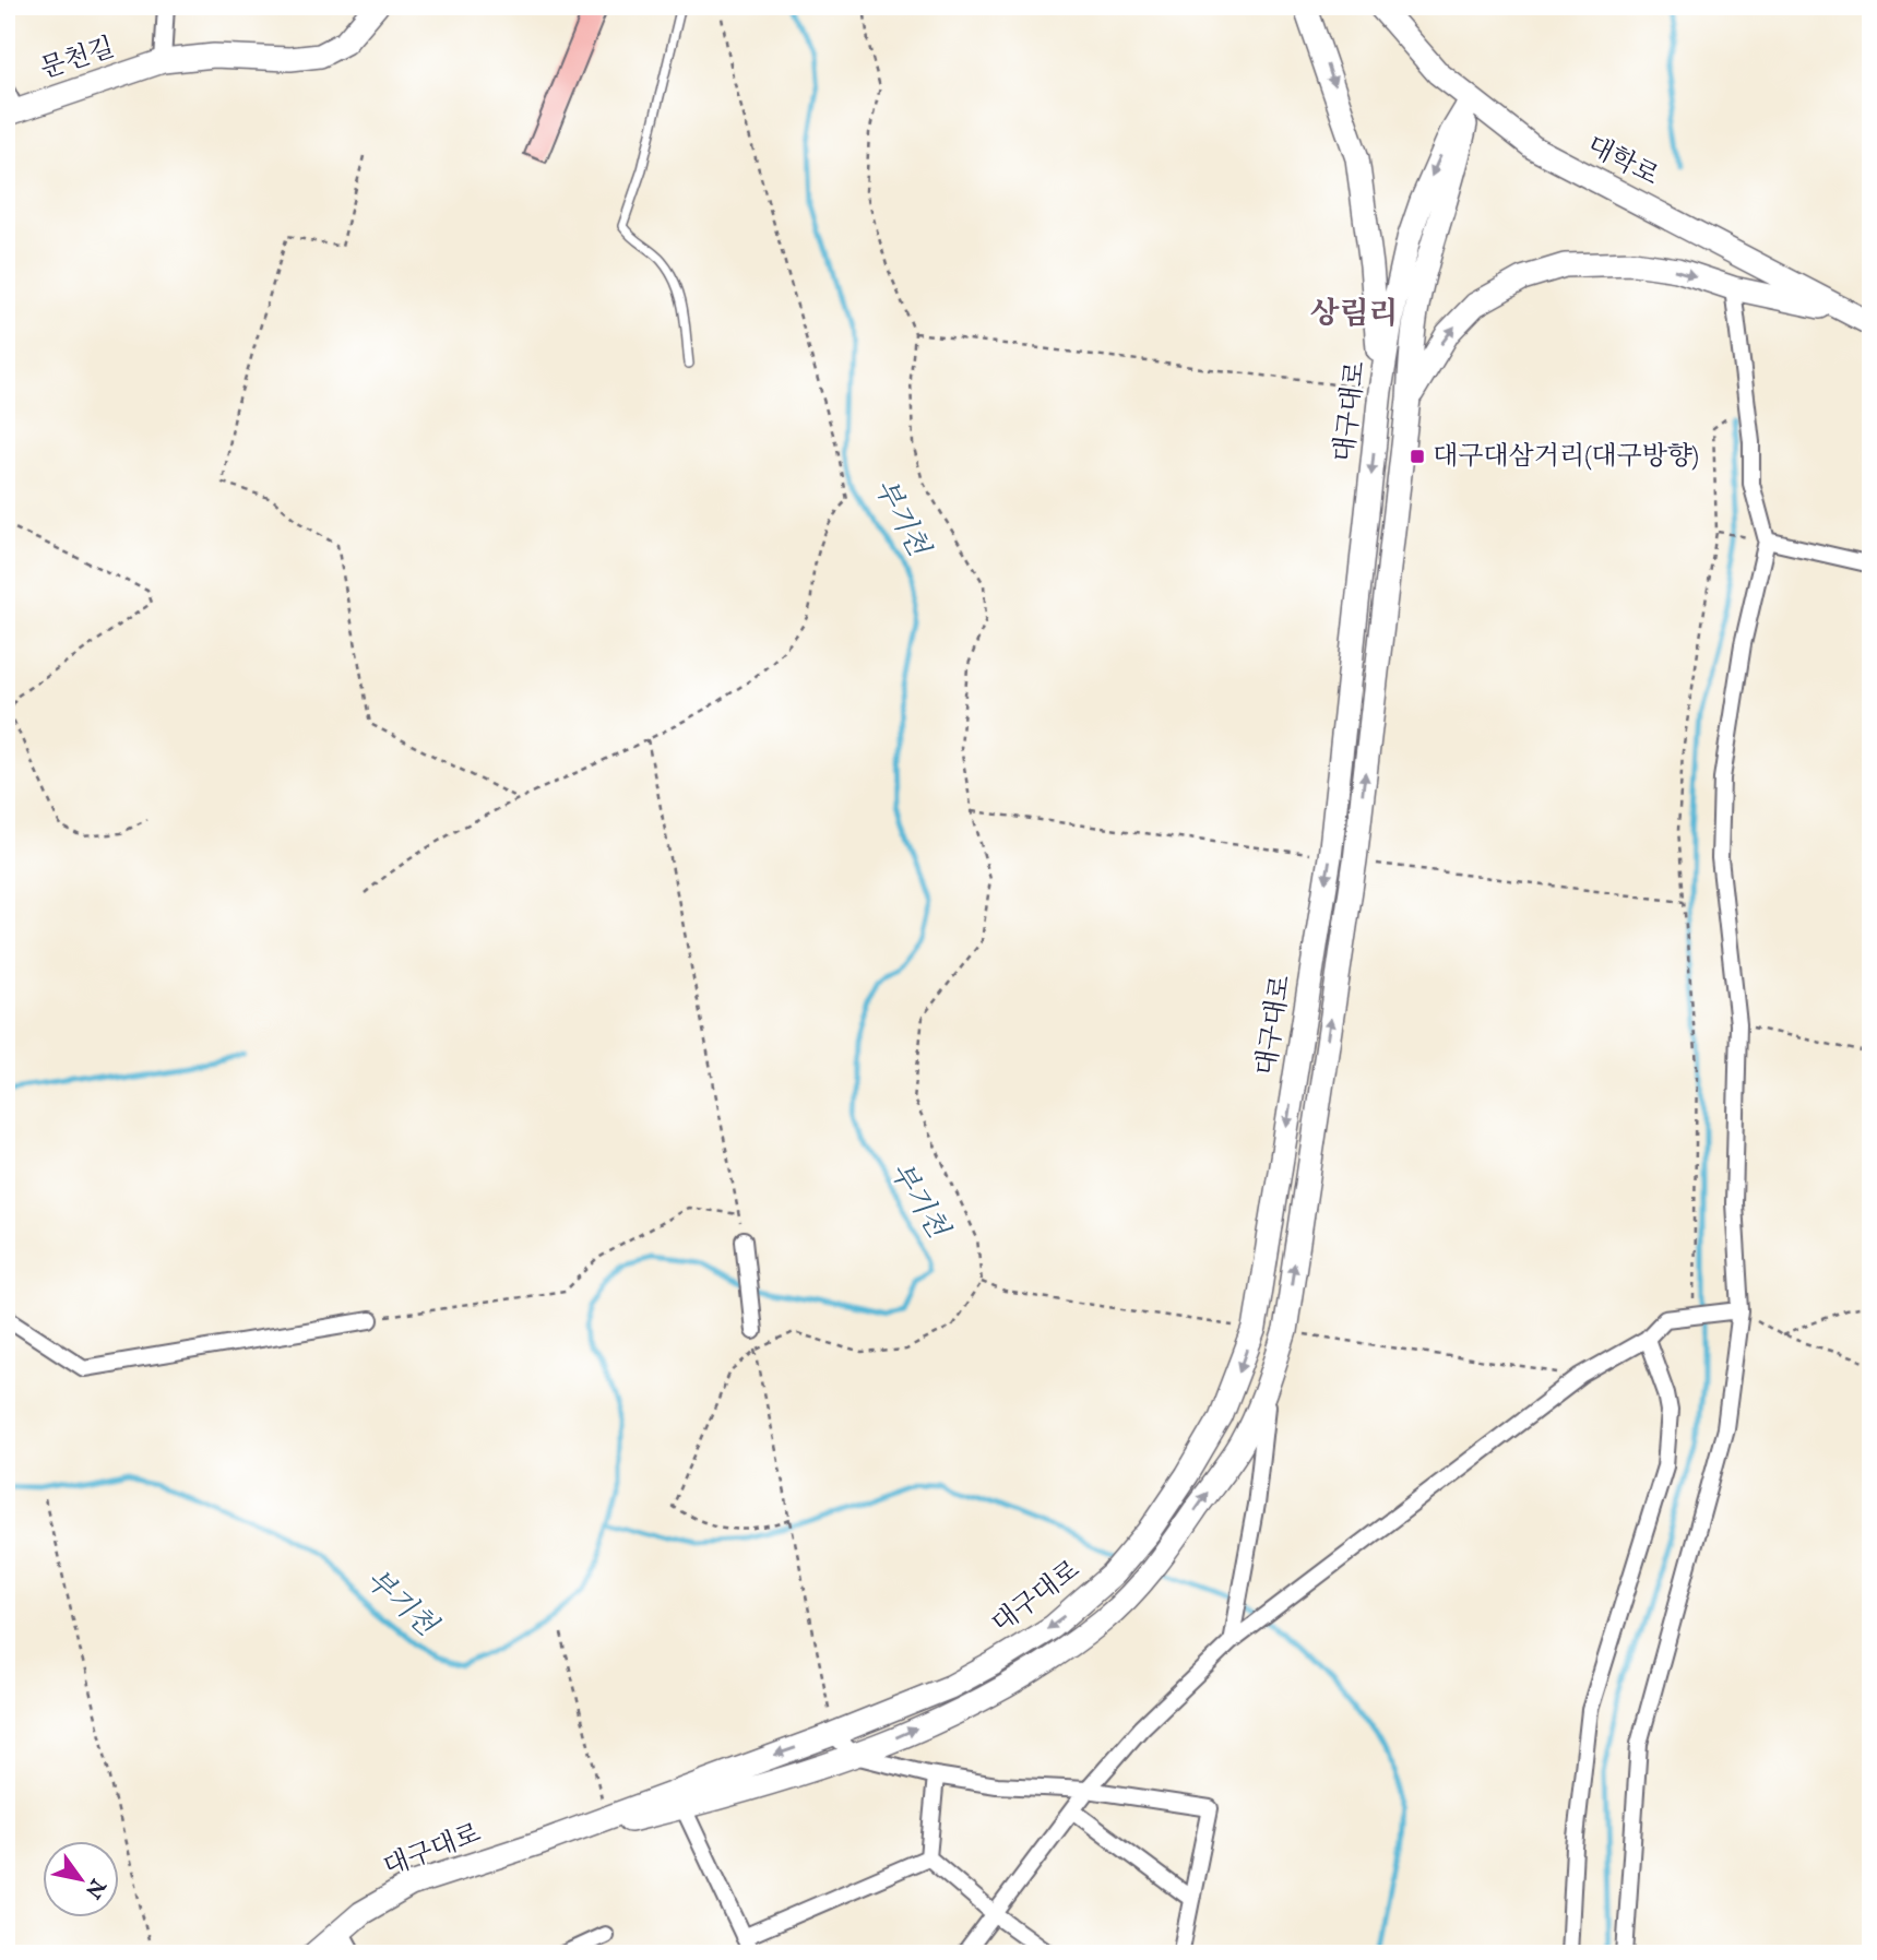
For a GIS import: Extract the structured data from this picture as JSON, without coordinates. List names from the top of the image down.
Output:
{
  "streets": {
    "street": ["문천길", "대학로", "대구대로"]
  },
  "crossings": [
    ["대학로", "대구대로"]
  ],
  "districts": ["상림리"],
  "water": ["부기천"],
  "places": {
    "transit": ["대구대삼거리(대구방향)"]
  },
  "north": "bottom right"
}
